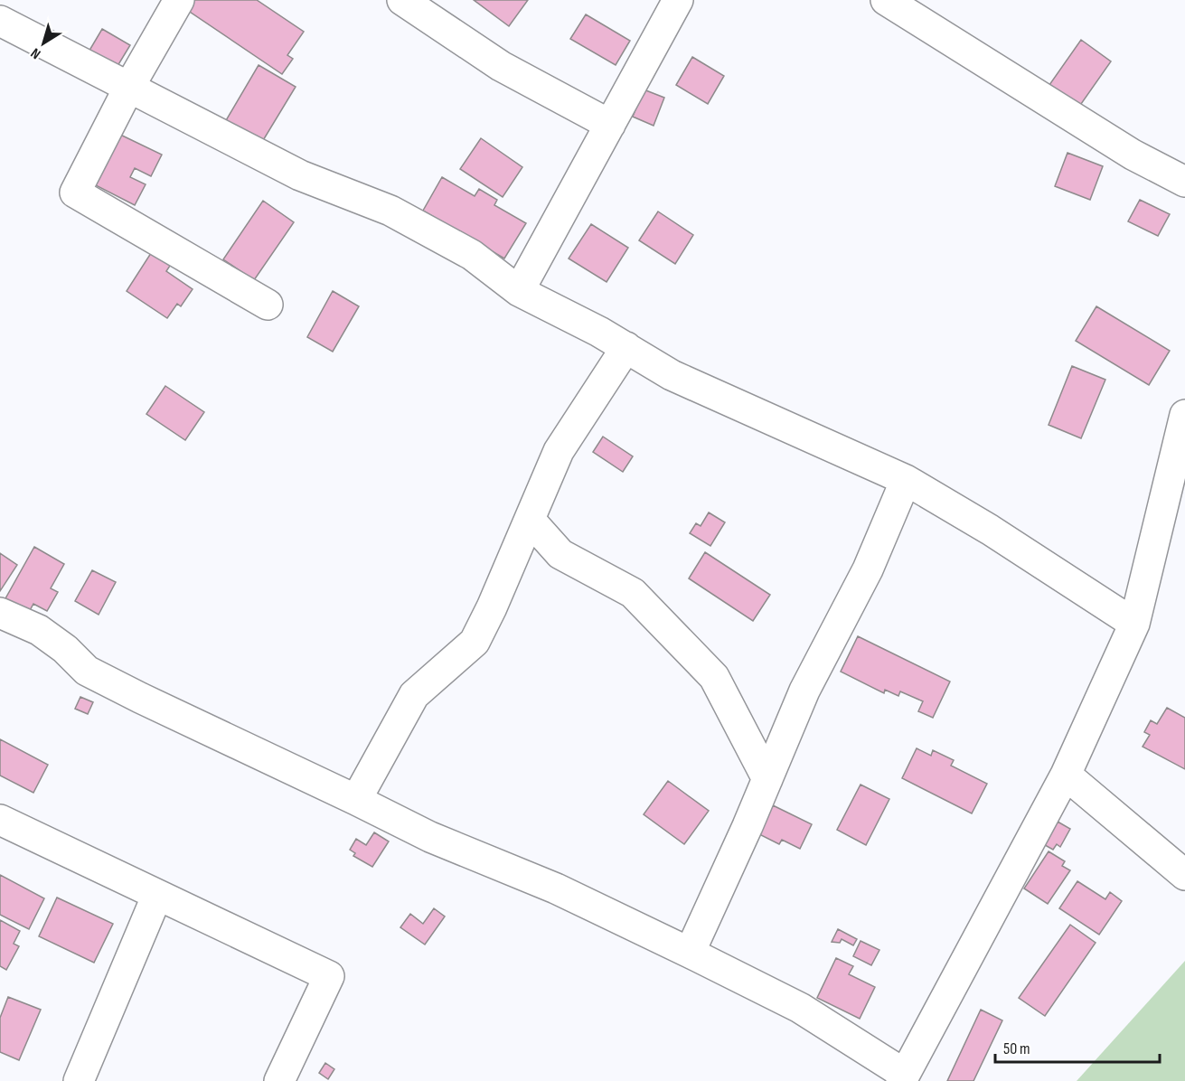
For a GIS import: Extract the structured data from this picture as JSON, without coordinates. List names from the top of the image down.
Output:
{
  "scale_bar": "50 m",
  "north": "bottom left"
}
